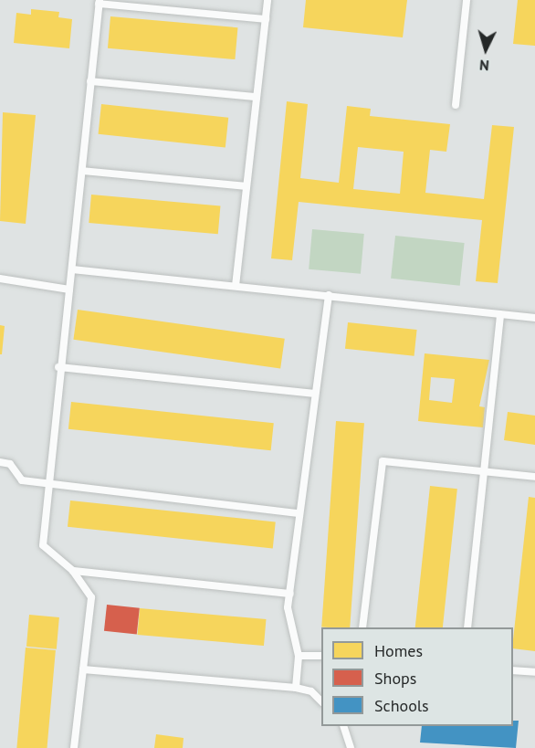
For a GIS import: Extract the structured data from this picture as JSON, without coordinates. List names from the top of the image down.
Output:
{
  "legend": ["Homes", "Shops", "Schools"],
  "north": "bottom"
}
